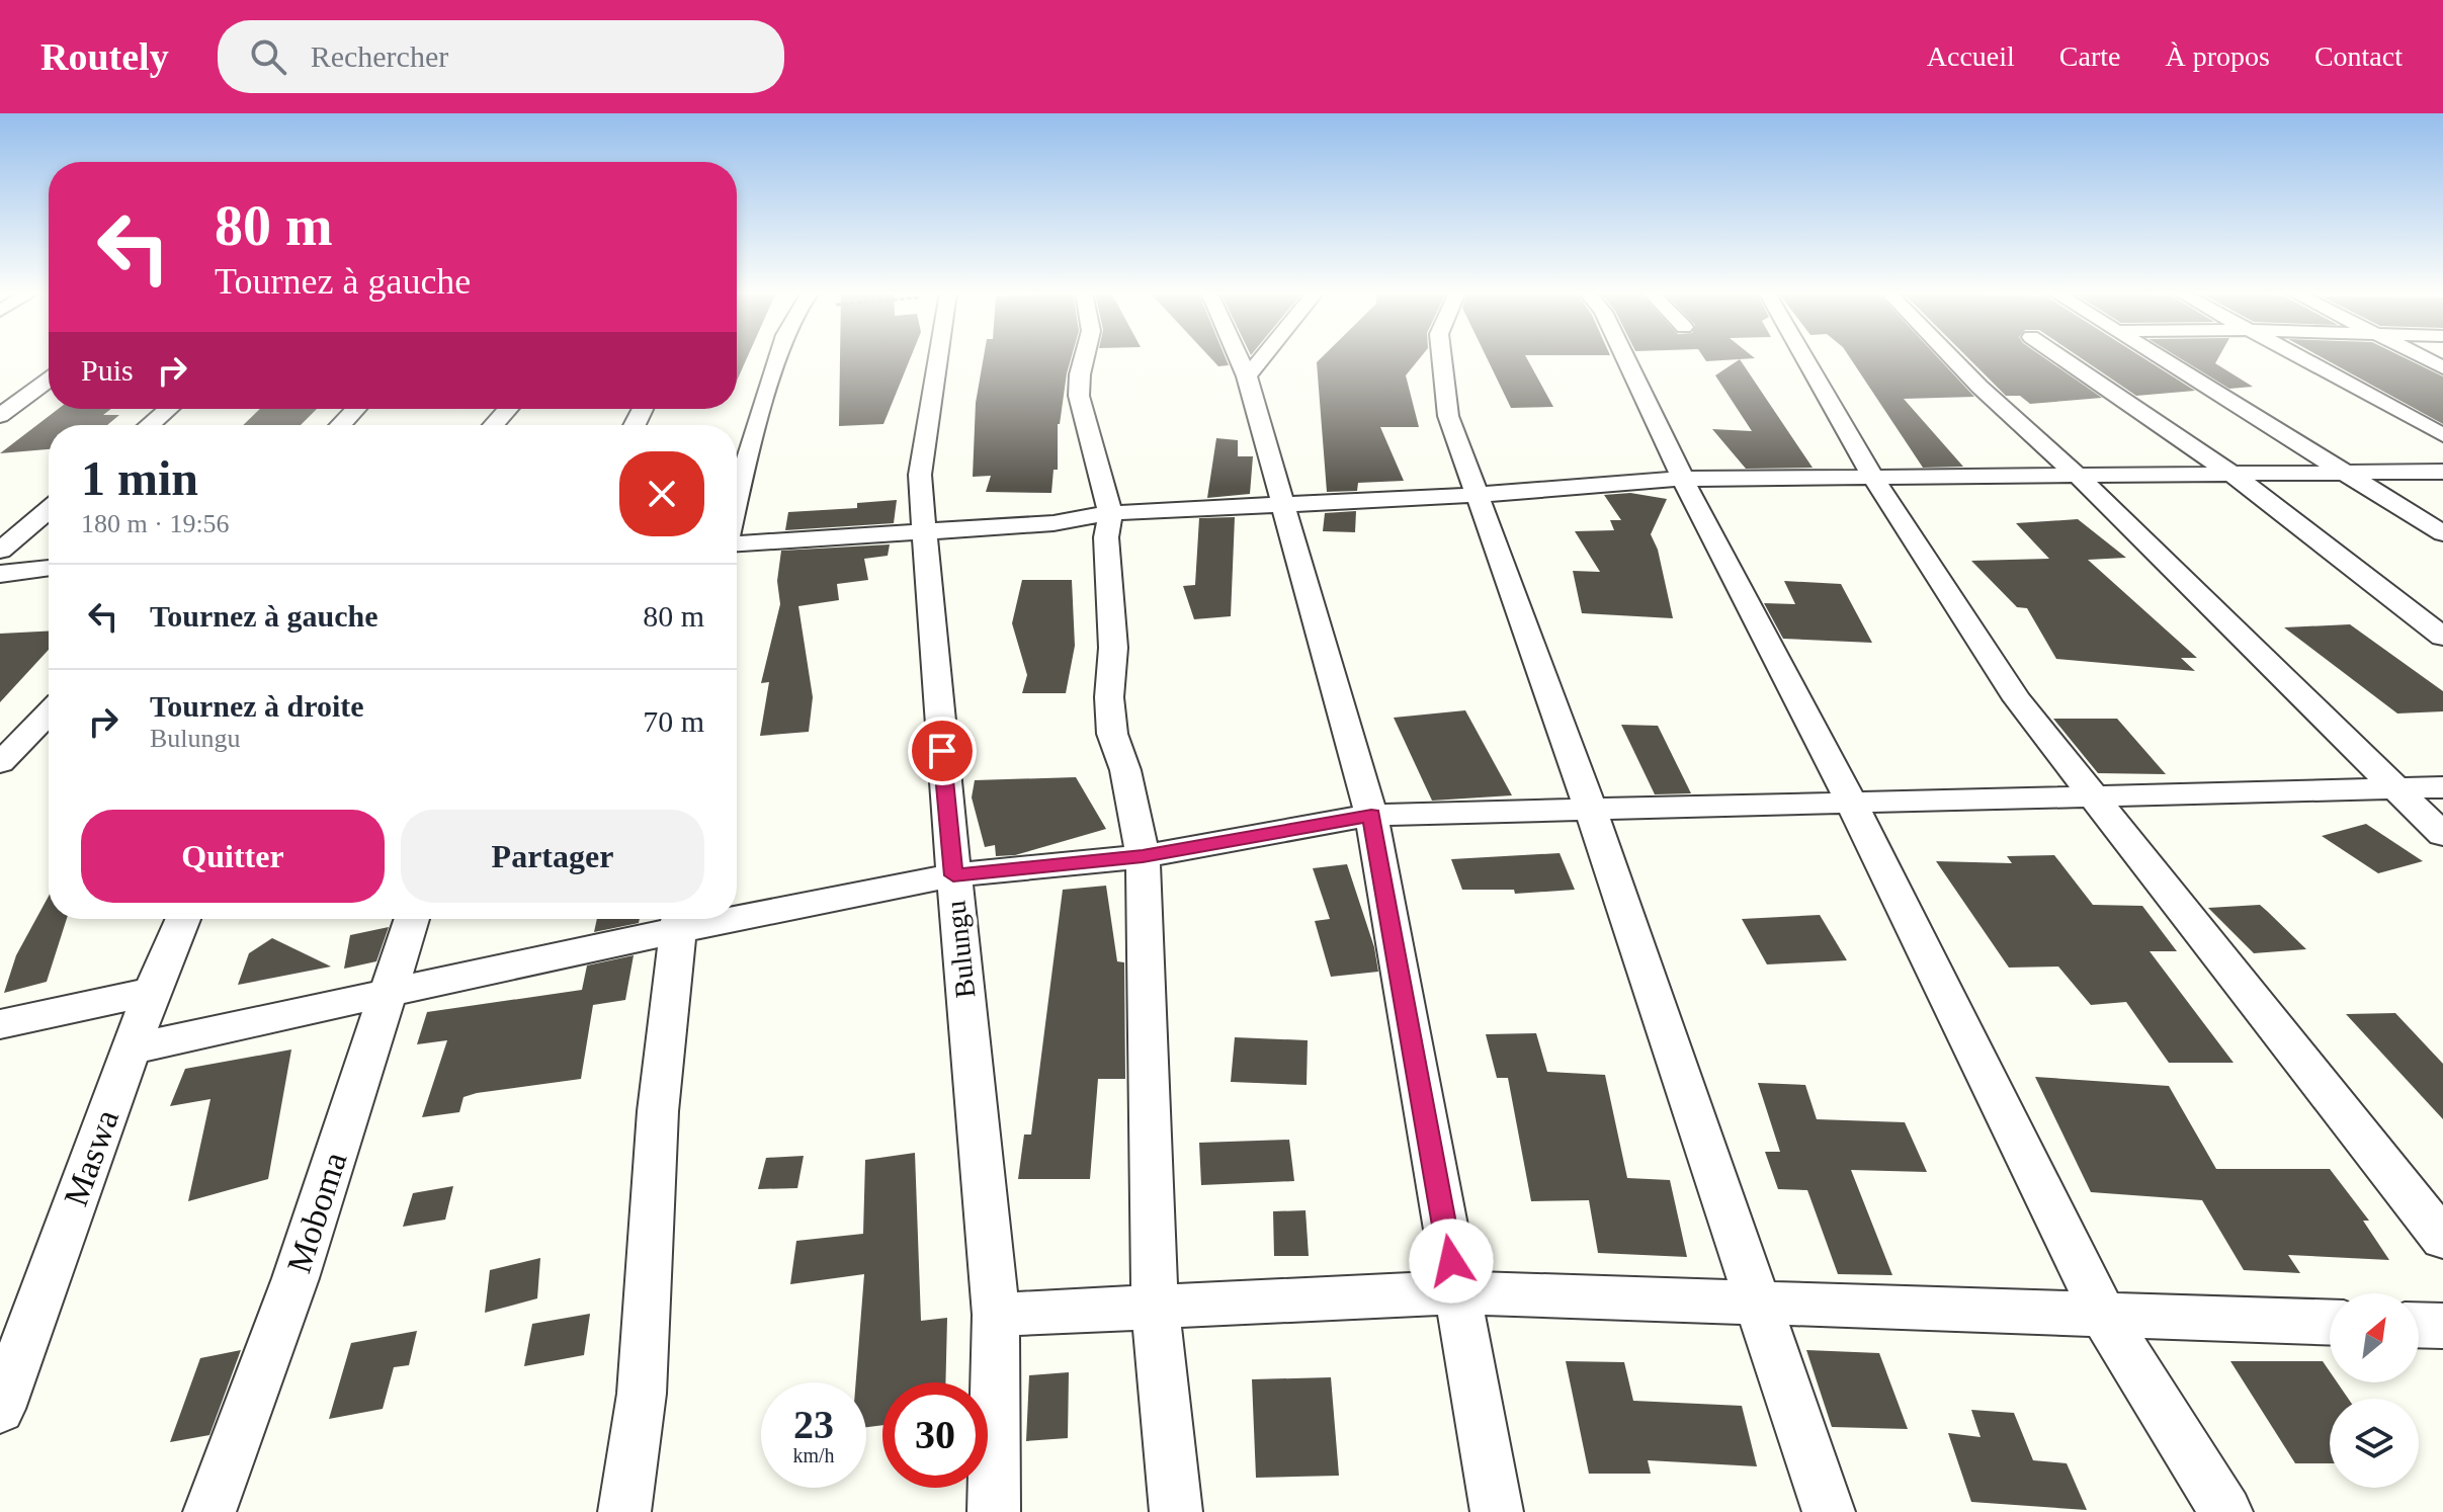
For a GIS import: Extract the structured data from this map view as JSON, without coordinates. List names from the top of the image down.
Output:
{
  "streets": {
    "street": ["Bulungu", "Maswa", "Moboma"]
  },
  "north": "top right",
  "page": {
    "header": "Routely",
    "search": "Rechercher",
    "nav": [
      "Accueil",
      "Carte",
      "À propos",
      "Contact"
    ],
    "turn": ["80 m", "Tournez à gauche"],
    "then": "Puis",
    "heading": ["1 min", "180 m · 19:56"],
    "list": [
      {
        "name": "Tournez à gauche",
        "value": "80 m"
      },
      {
        "name": "Tournez à droite",
        "note": "Bulungu",
        "value": "70 m"
      }
    ],
    "buttons": ["Quitter", "Partager"],
    "speed": "23 km/h",
    "limit": "30"
  }
}
